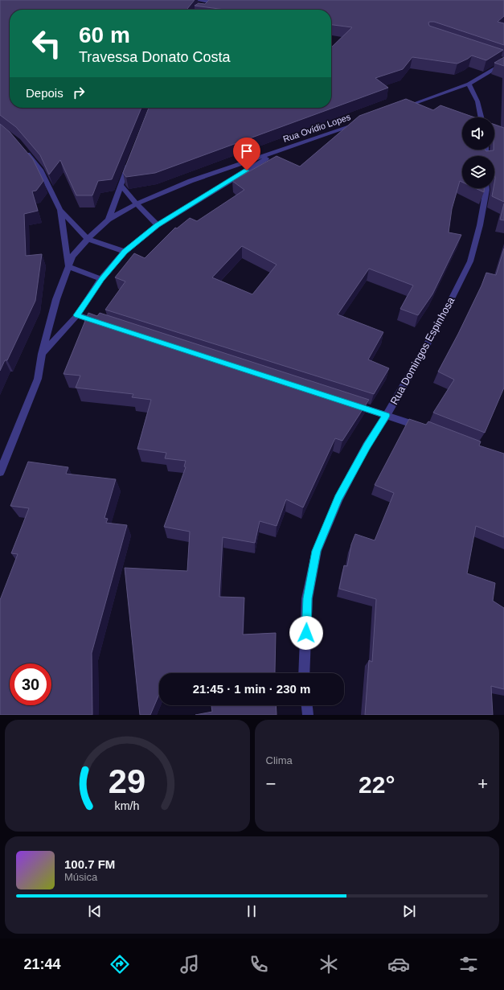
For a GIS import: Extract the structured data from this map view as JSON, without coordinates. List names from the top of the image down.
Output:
{
  "streets": {
    "street": ["Rua Ovídio Lopes", "Rua Domingos Espinhosa"]
  },
  "page": {
    "turn": ["60 m", "Travessa Donato Costa"],
    "then": "Depois",
    "limit": "30",
    "trip": "21:45 · 1 min · 230 m",
    "tile": "Clima",
    "heat": ["−", "22°", "+"],
    "song": ["100.7 FM", "Música"],
    "tabs": "21:44",
    "gauge": ["29", "km/h"]
  }
}
